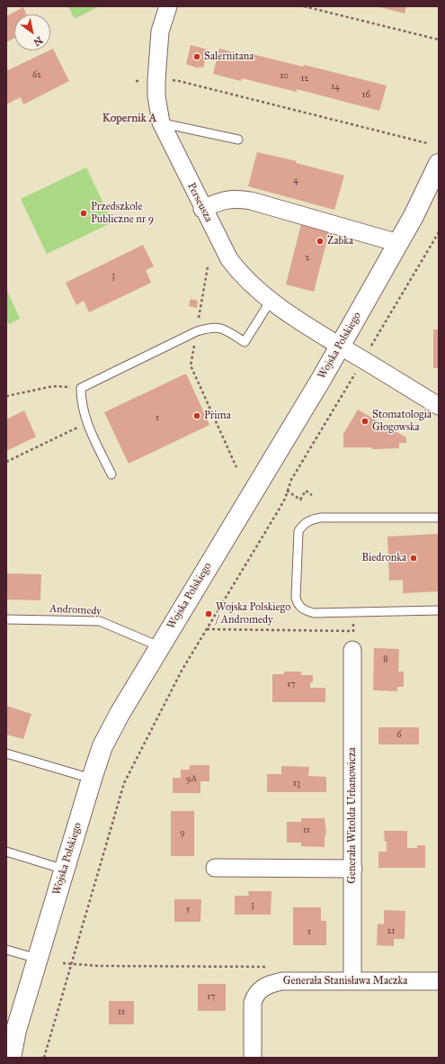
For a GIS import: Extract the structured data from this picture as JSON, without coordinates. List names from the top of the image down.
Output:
{
  "streets": {
    "street": [
      "Perseusza",
      "Wojska Polskiego",
      "Generała Witolda Urbanowicza",
      "Generała Stanisława Maczka"
    ],
    "lane": ["Andromedy"]
  },
  "crossings": [
    ["Perseusza", "Wojska Polskiego"],
    ["Wojska Polskiego", "Andromedy"],
    ["Generała Witolda Urbanowicza", "Generała Stanisława Maczka"]
  ],
  "districts": ["Kopernik A"],
  "places": [
    "Salernitana",
    "Przedszkole Publiczne nr 9",
    "Żabka",
    "Prima",
    "Stomatologia Głogowska",
    "Biedronka",
    "Wojska Polskiego / Andromedy"
  ],
  "house_numbers": [
    "62",
    "10",
    "12",
    "14",
    "16",
    "4",
    "2",
    "3",
    "1",
    "8",
    "17",
    "6",
    "9A",
    "13",
    "11",
    "9",
    "3",
    "5",
    "21",
    "1",
    "17",
    "11"
  ],
  "north": "bottom right"
}
